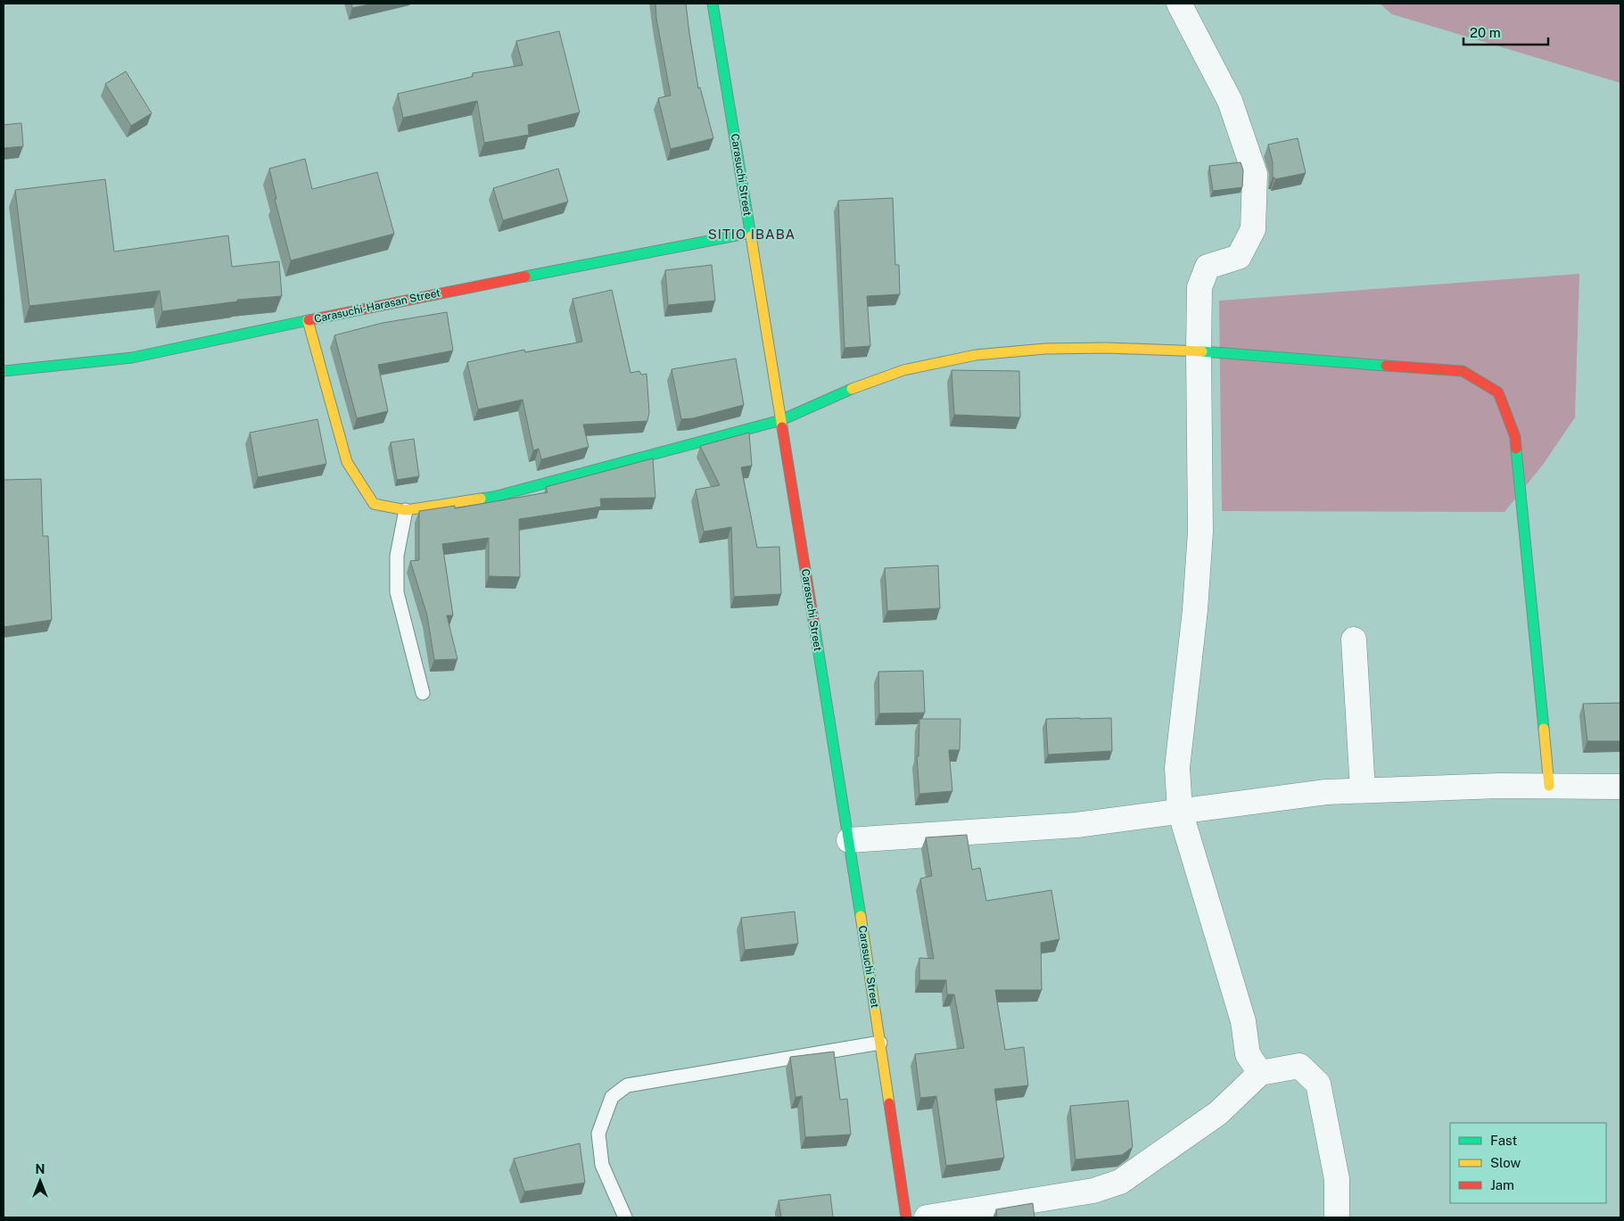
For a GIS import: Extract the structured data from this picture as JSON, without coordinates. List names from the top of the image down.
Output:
{
  "streets": {
    "street": ["Carasuchi Street", "Carasuchi-Harasan Street"]
  },
  "crossings": [
    ["Carasuchi Street", "Carasuchi-Harasan Street"]
  ],
  "districts": ["SITIO IBABA"],
  "legend": ["Fast", "Slow", "Jam"],
  "scale_bar": "20 m",
  "north": "top"
}
